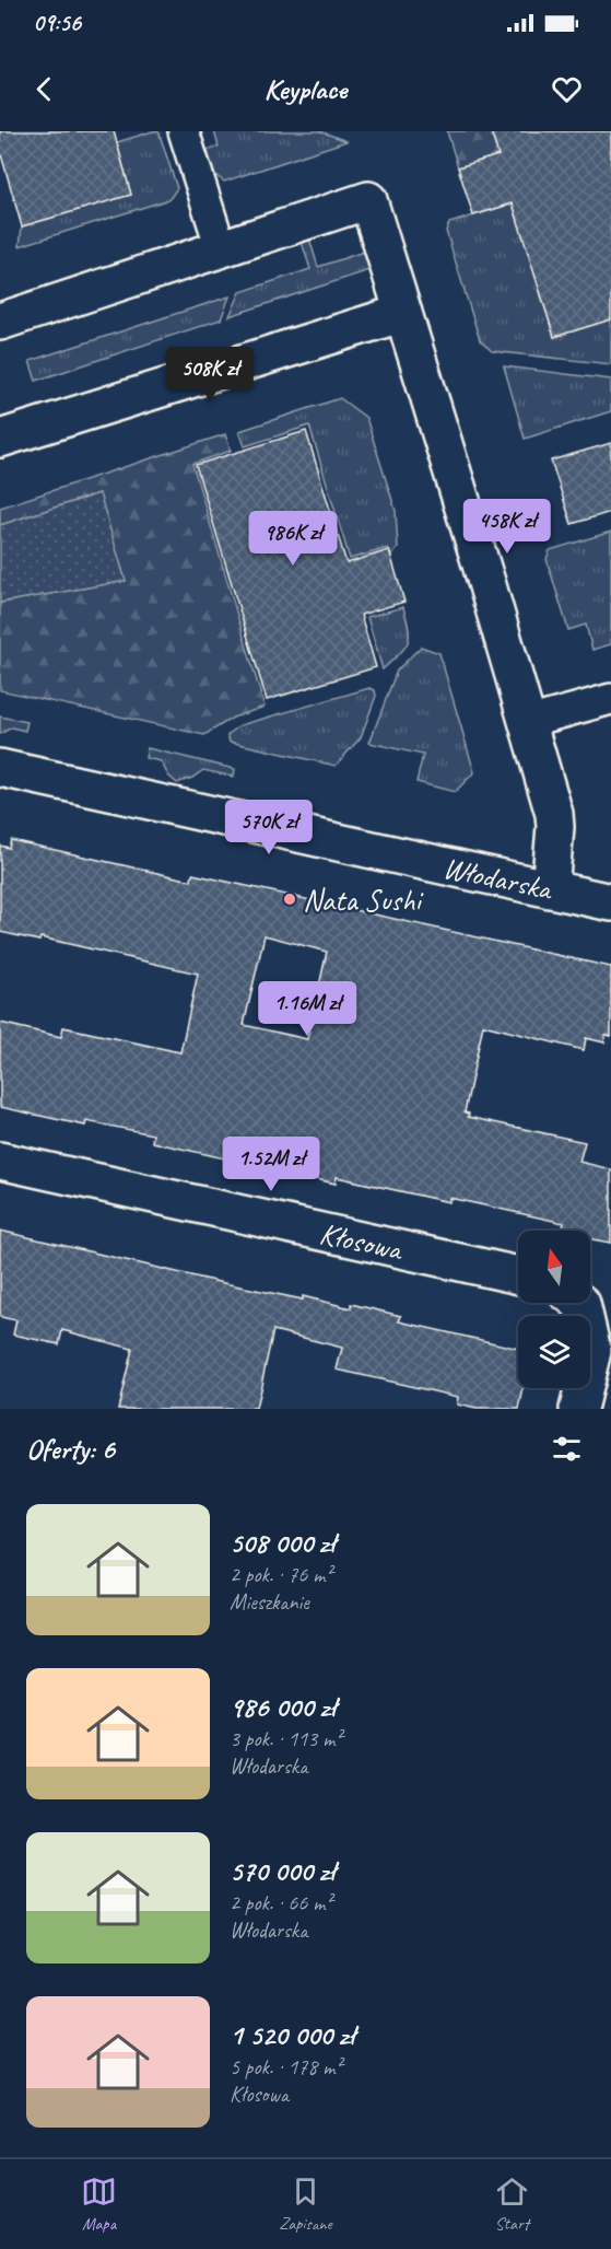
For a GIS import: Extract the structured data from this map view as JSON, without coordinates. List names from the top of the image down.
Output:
{
  "streets": {
    "street": ["Włodarska", "Kłosowa"]
  },
  "places": ["Nata Sushi"],
  "north": "top",
  "page": {
    "status": "09:56",
    "header": "Keyplace",
    "price": [
      "508K zł",
      "458K zł",
      "986K zł",
      "570K zł",
      "1.16M zł",
      "1.52M zł"
    ],
    "heading": "Oferty: 6",
    "list": [
      {
        "name": "508 000 zł",
        "note": "2 pok. · 76 m² · Mieszkanie"
      },
      {
        "name": "986 000 zł",
        "note": "3 pok. · 113 m² · Włodarska"
      },
      {
        "name": "570 000 zł",
        "note": "2 pok. · 66 m² · Włodarska"
      },
      {
        "name": "1 520 000 zł",
        "note": "5 pok. · 178 m² · Kłosowa"
      }
    ],
    "tabs": ["Mapa", "Zapisane", "Start"]
  }
}
